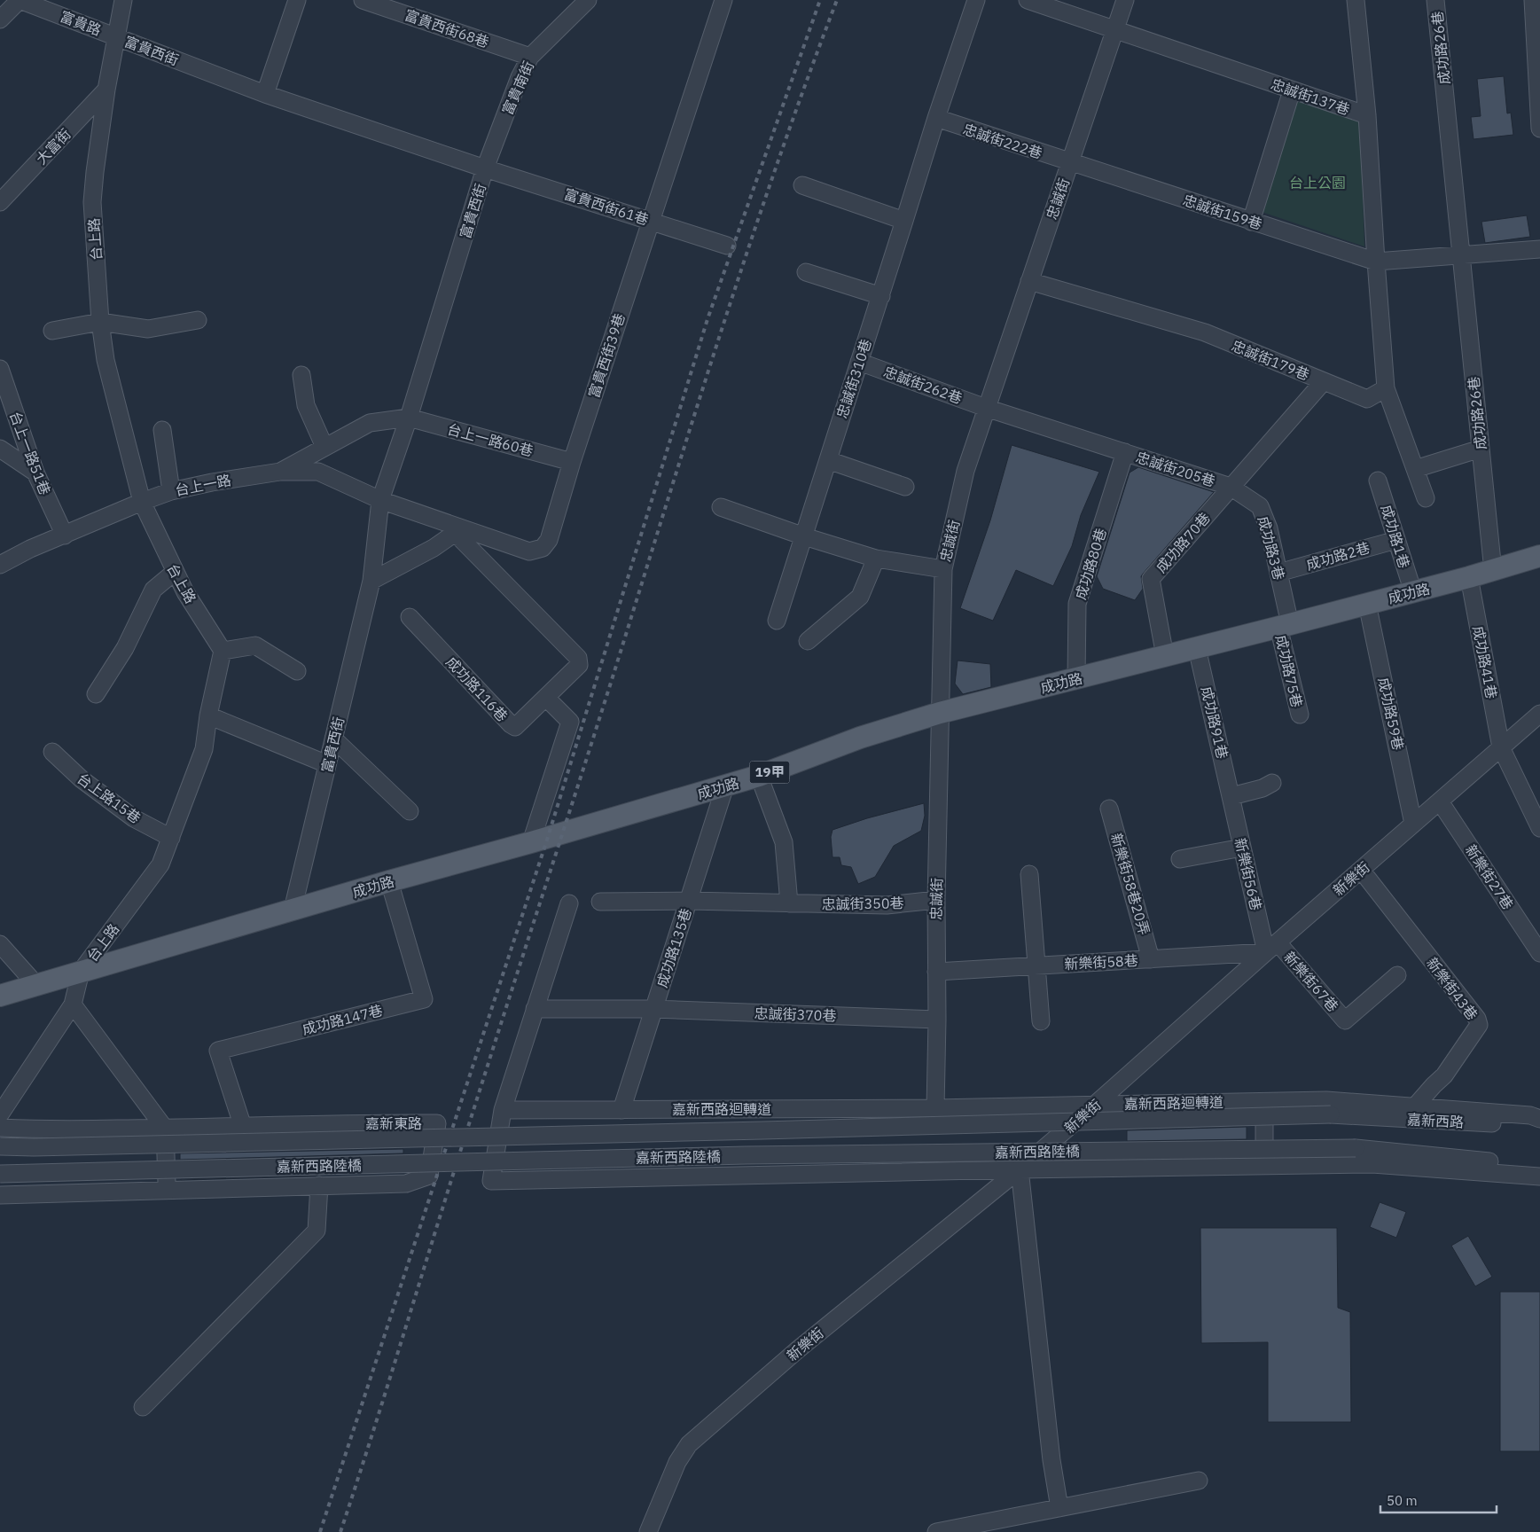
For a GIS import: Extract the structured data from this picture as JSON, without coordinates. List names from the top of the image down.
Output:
{
  "streets": {
    "main road": ["成功路", "19甲"],
    "street": [
      "富貴路",
      "富貴西街68巷",
      "成功路26巷",
      "富貴西街",
      "富貴南街",
      "忠誠街137巷",
      "忠誠街222巷",
      "大富街",
      "忠誠街",
      "富貴西街61巷",
      "忠誠街159巷",
      "台上路",
      "富貴西街39巷",
      "忠誠街179巷",
      "忠誠街310巷",
      "忠誠街262巷",
      "台上一路60巷",
      "台上一路51巷",
      "忠誠街205巷",
      "台上一路",
      "成功路1巷",
      "成功路70巷",
      "成功路3巷",
      "成功路2巷",
      "成功路80巷",
      "成功路41巷",
      "成功路75巷",
      "成功路116巷",
      "成功路59巷",
      "成功路91巷",
      "台上路15巷",
      "新樂街56巷",
      "新樂街27巷",
      "新樂街",
      "新樂街58巷20弄",
      "忠誠街350巷",
      "成功路135巷",
      "新樂街58巷",
      "新樂街67巷",
      "新樂街43巷",
      "忠誠街370巷",
      "成功路147巷",
      "嘉新西路迴轉道",
      "嘉新西路",
      "嘉新東路",
      "嘉新西路陸橋"
    ]
  },
  "crossings": [
    ["富貴路", "富貴西街"],
    ["富貴路", "台上路"],
    ["富貴西街68巷", "富貴南街"],
    ["成功路26巷", "成功路"],
    ["富貴西街", "富貴南街"],
    ["富貴西街", "富貴西街61巷"],
    ["富貴西街", "台上路"],
    ["富貴西街", "富貴西街39巷"],
    ["富貴西街", "台上一路60巷"],
    ["富貴西街", "台上一路"],
    ["富貴西街", "成功路"],
    ["富貴南街", "富貴西街61巷"],
    ["忠誠街137巷", "忠誠街"],
    ["忠誠街137巷", "忠誠街159巷"],
    ["忠誠街222巷", "忠誠街"],
    ["忠誠街222巷", "忠誠街159巷"],
    ["忠誠街222巷", "忠誠街310巷"],
    ["大富街", "台上路"],
    ["忠誠街", "忠誠街159巷"],
    ["忠誠街", "忠誠街179巷"],
    ["忠誠街", "忠誠街262巷"],
    ["忠誠街", "忠誠街205巷"],
    ["忠誠街", "成功路"],
    ["忠誠街", "忠誠街350巷"],
    ["忠誠街", "新樂街58巷"],
    ["忠誠街", "忠誠街370巷"],
    ["忠誠街", "嘉新西路迴轉道"],
    ["富貴西街61巷", "富貴西街39巷"],
    ["台上路", "台上一路"],
    ["台上路", "成功路"],
    ["台上路", "台上路15巷"],
    ["富貴西街39巷", "台上一路60巷"],
    ["富貴西街39巷", "台上一路"],
    ["忠誠街179巷", "忠誠街205巷"],
    ["忠誠街310巷", "忠誠街262巷"],
    ["忠誠街262巷", "忠誠街205巷"],
    ["台上一路60巷", "台上一路"],
    ["台上一路51巷", "台上一路"],
    ["忠誠街205巷", "成功路70巷"],
    ["忠誠街205巷", "成功路3巷"],
    ["忠誠街205巷", "成功路80巷"],
    ["成功路1巷", "成功路2巷"],
    ["成功路1巷", "成功路"],
    ["成功路70巷", "成功路3巷"],
    ["成功路70巷", "成功路"],
    ["成功路3巷", "成功路2巷"],
    ["成功路3巷", "成功路"],
    ["成功路3巷", "成功路75巷"],
    ["成功路80巷", "成功路"],
    ["成功路", "成功路41巷"],
    ["成功路", "成功路75巷"],
    ["成功路", "成功路59巷"],
    ["成功路", "成功路91巷"],
    ["成功路", "成功路135巷"],
    ["成功路", "成功路147巷"],
    ["成功路41巷", "新樂街"],
    ["成功路59巷", "新樂街"],
    ["成功路91巷", "新樂街56巷"],
    ["新樂街56巷", "新樂街"],
    ["新樂街56巷", "新樂街58巷"],
    ["新樂街56巷", "新樂街67巷"],
    ["新樂街27巷", "新樂街"],
    ["新樂街", "新樂街58巷"],
    ["新樂街", "新樂街67巷"],
    ["新樂街", "新樂街43巷"],
    ["新樂街", "嘉新西路迴轉道"],
    ["新樂街58巷20弄", "新樂街58巷"],
    ["忠誠街350巷", "成功路135巷"],
    ["成功路135巷", "忠誠街370巷"],
    ["成功路135巷", "嘉新西路迴轉道"],
    ["新樂街58巷", "新樂街67巷"],
    ["新樂街43巷", "嘉新西路迴轉道"],
    ["成功路147巷", "嘉新東路"],
    ["嘉新西路", "嘉新西路陸橋"]
  ],
  "parks": ["台上公園"],
  "scale_bar": "50 m"
}
